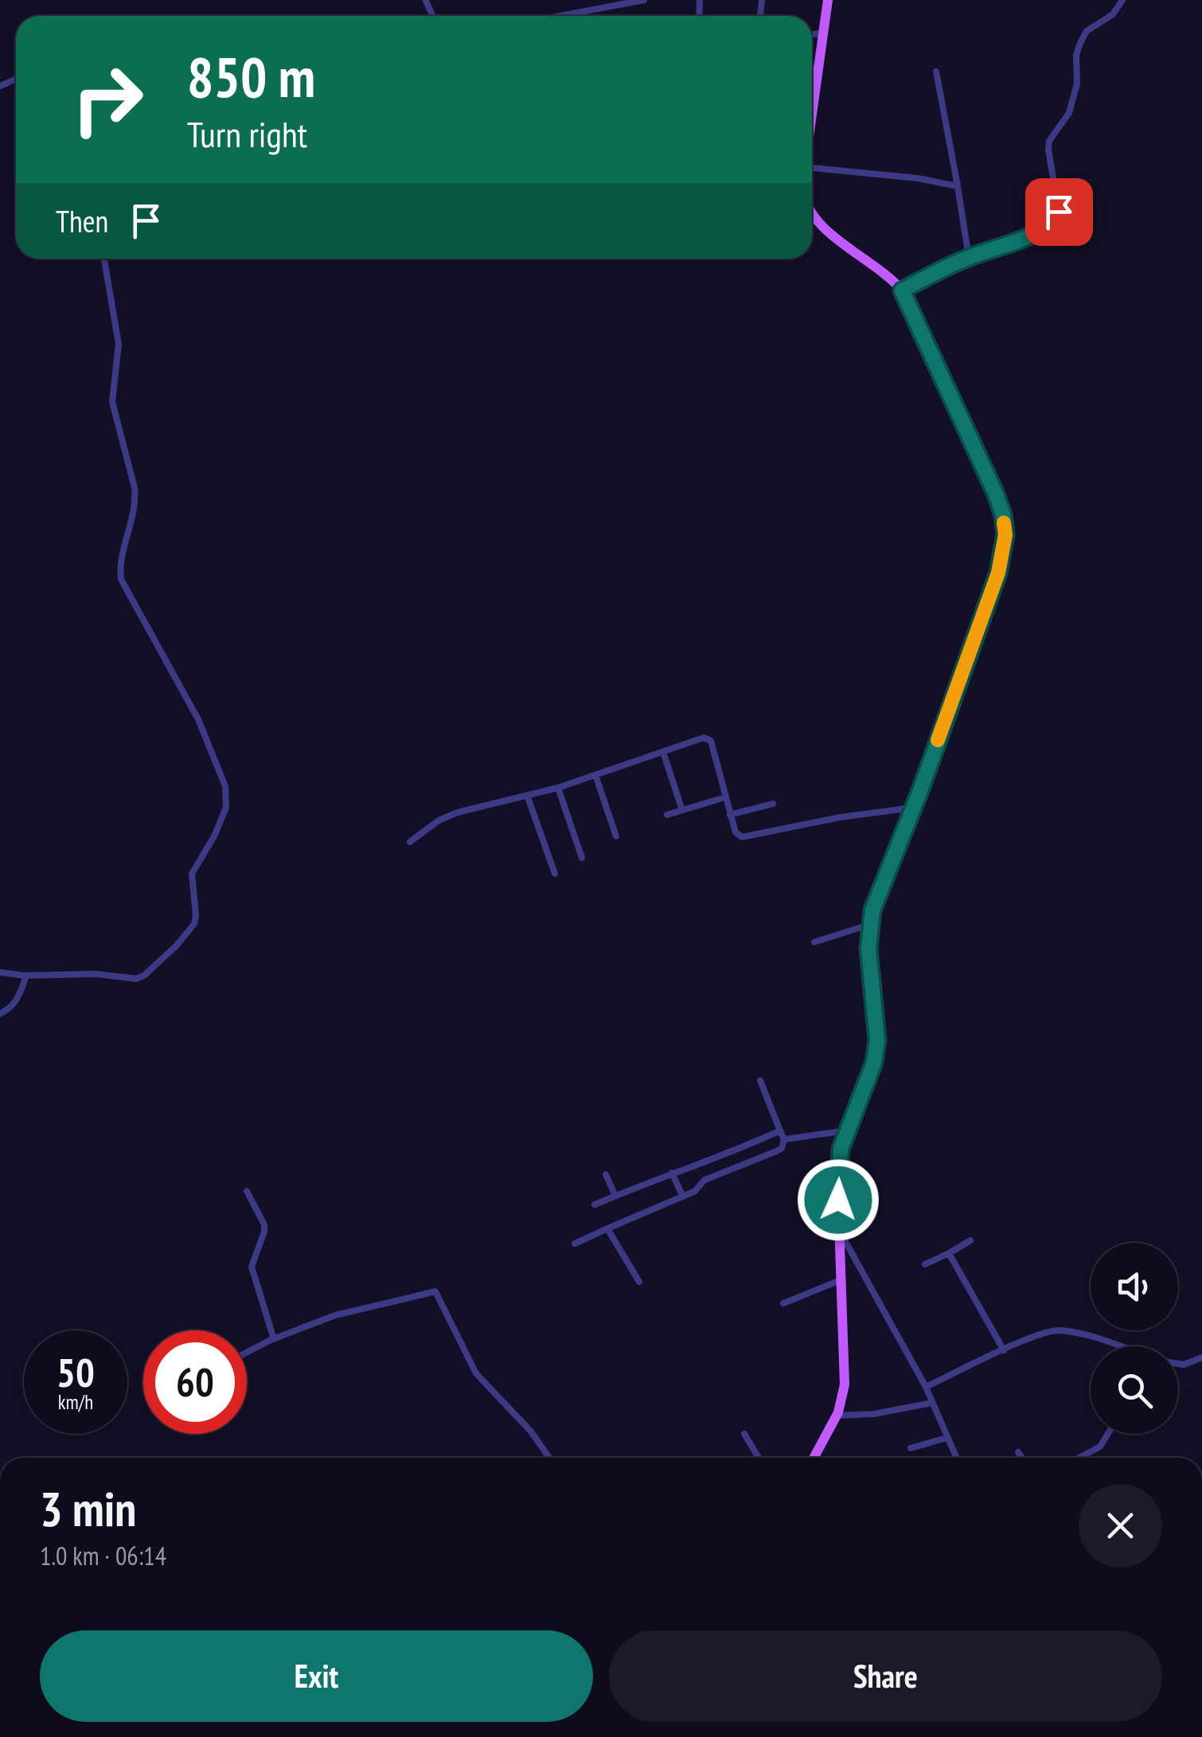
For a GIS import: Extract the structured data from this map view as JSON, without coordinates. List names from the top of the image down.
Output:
{
  "page": {
    "turn": ["850 m", "Turn right"],
    "then": "Then",
    "speed": "50 km/h",
    "limit": "60",
    "heading": ["3 min", "1.0 km · 06:14"],
    "buttons": ["Exit", "Share"]
  }
}
